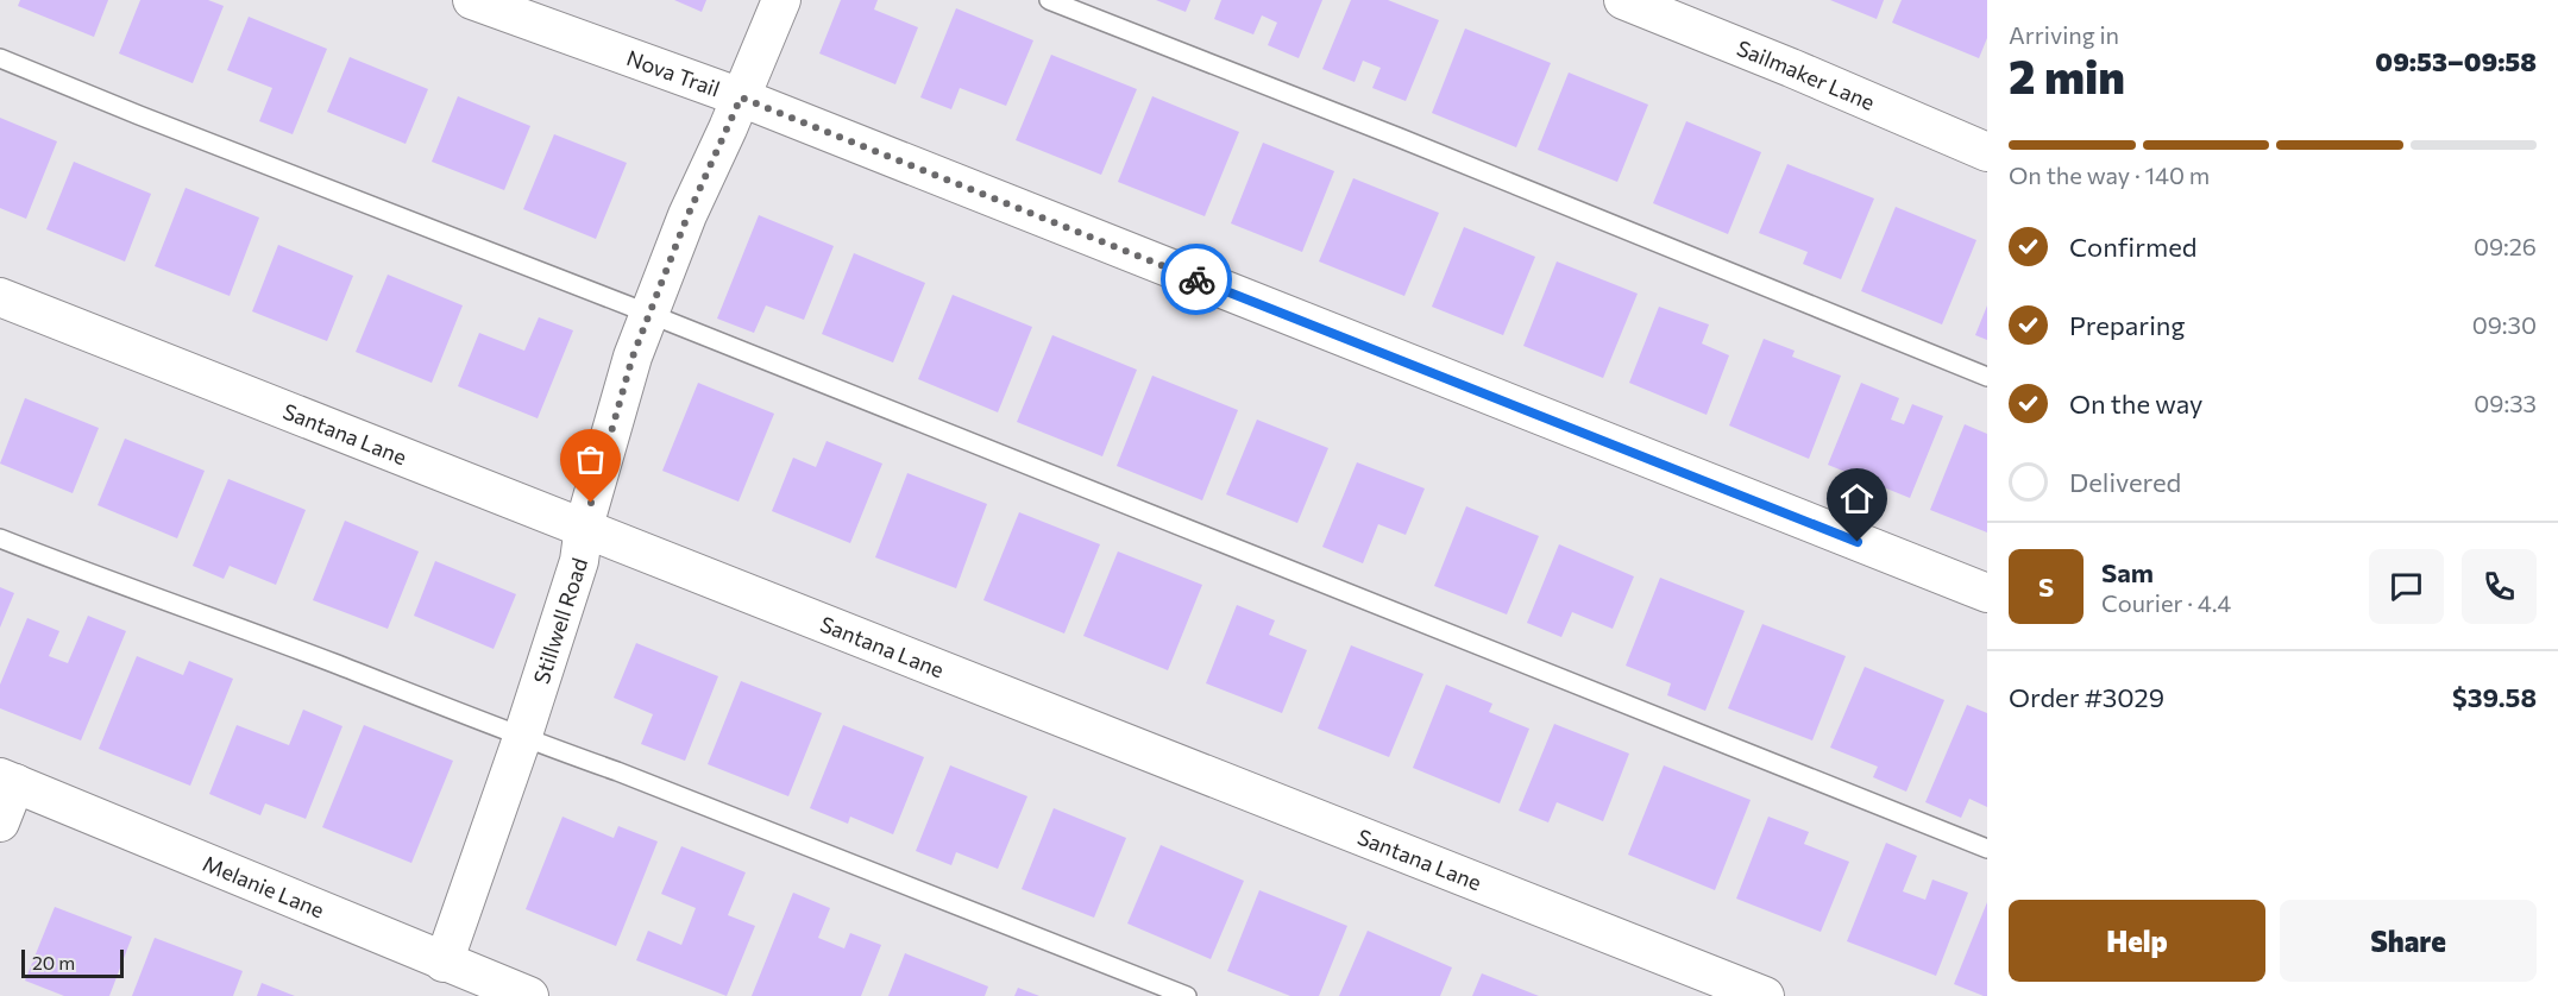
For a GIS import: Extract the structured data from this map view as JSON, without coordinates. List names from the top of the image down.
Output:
{
  "streets": {
    "street": [
      "Nova Trail",
      "Sailmaker Lane",
      "Santana Lane",
      "Stillwell Road",
      "Melanie Lane"
    ]
  },
  "crossings": [
    ["Nova Trail", "Stillwell Road"],
    ["Santana Lane", "Stillwell Road"],
    ["Stillwell Road", "Melanie Lane"]
  ],
  "scale_bar": "20 m",
  "page": {
    "heading": ["2 min", "Arriving in", "09:53–09:58"],
    "panel": [
      "Sam",
      "Courier · 4.4",
      "Order #3029",
      "$39.58"
    ],
    "bar": "On the way · 140 m",
    "list": [
      ["Confirmed", "09:26"],
      ["Preparing", "09:30"],
      ["On the way", "09:33"],
      "Delivered"
    ],
    "round": "S",
    "buttons": ["Help", "Share"],
    "scale": "20 m"
  }
}
